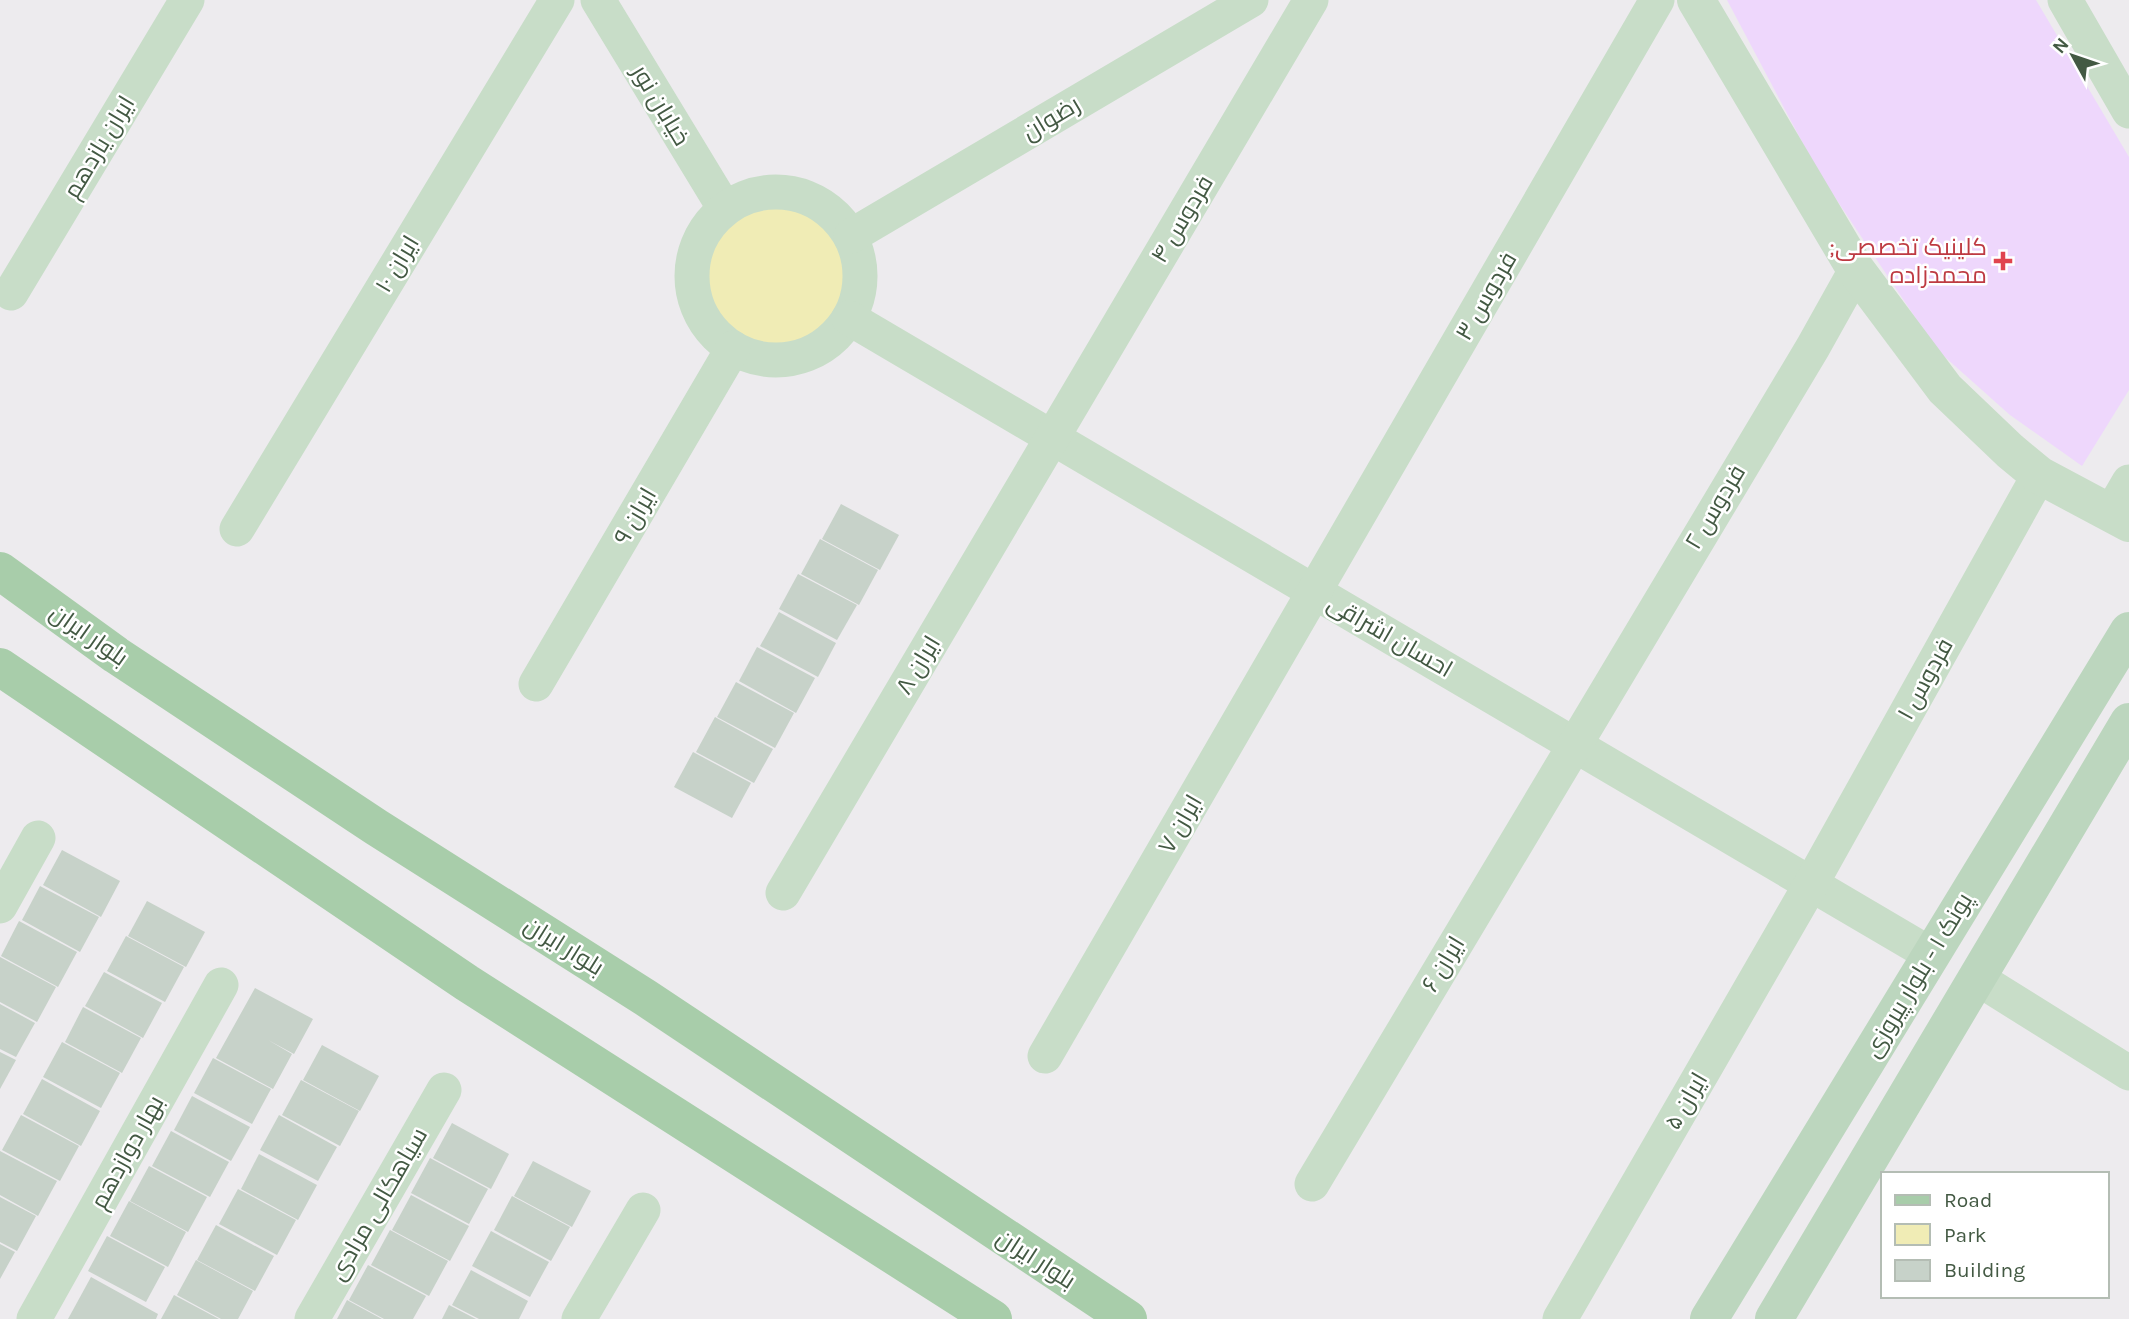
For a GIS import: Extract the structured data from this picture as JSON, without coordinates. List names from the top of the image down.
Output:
{
  "streets": {
    "main road": ["بلوار ایران", "پونک ۱ - بلوار پیروزی"],
    "street": [
      "خیابان نور",
      "رضوان",
      "ایران یازدهم",
      "فردوس ۴",
      "ایران ۱۰",
      "فردوس ۳",
      "فردوس ۲",
      "ایران ۹",
      "احسان اشراقی",
      "ایران ۸",
      "فردوس ۱",
      "ایران ۷",
      "ایران ۶",
      "ایران ۵",
      "بهار دوازدهم",
      "سیاهکالی مرادی"
    ]
  },
  "crossings": [
    ["خیابان نور", "رضوان"],
    ["خیابان نور", "ایران ۹"],
    ["خیابان نور", "احسان اشراقی"],
    ["رضوان", "ایران ۹"],
    ["رضوان", "احسان اشراقی"],
    ["فردوس ۴", "احسان اشراقی"],
    ["فردوس ۴", "ایران ۸"],
    ["فردوس ۳", "احسان اشراقی"],
    ["فردوس ۳", "ایران ۷"],
    ["فردوس ۲", "احسان اشراقی"],
    ["فردوس ۲", "ایران ۶"],
    ["ایران ۹", "احسان اشراقی"],
    ["احسان اشراقی", "ایران ۸"],
    ["احسان اشراقی", "فردوس ۱"],
    ["احسان اشراقی", "ایران ۷"],
    ["احسان اشراقی", "ایران ۶"],
    ["احسان اشراقی", "پونک ۱ - بلوار پیروزی"],
    ["احسان اشراقی", "ایران ۵"],
    ["فردوس ۱", "ایران ۵"]
  ],
  "places": {
    "health": [";کلینیک تخصصی محمدزاده"]
  },
  "legend": ["Road", "Park", "Building"],
  "north": "top left"
}
